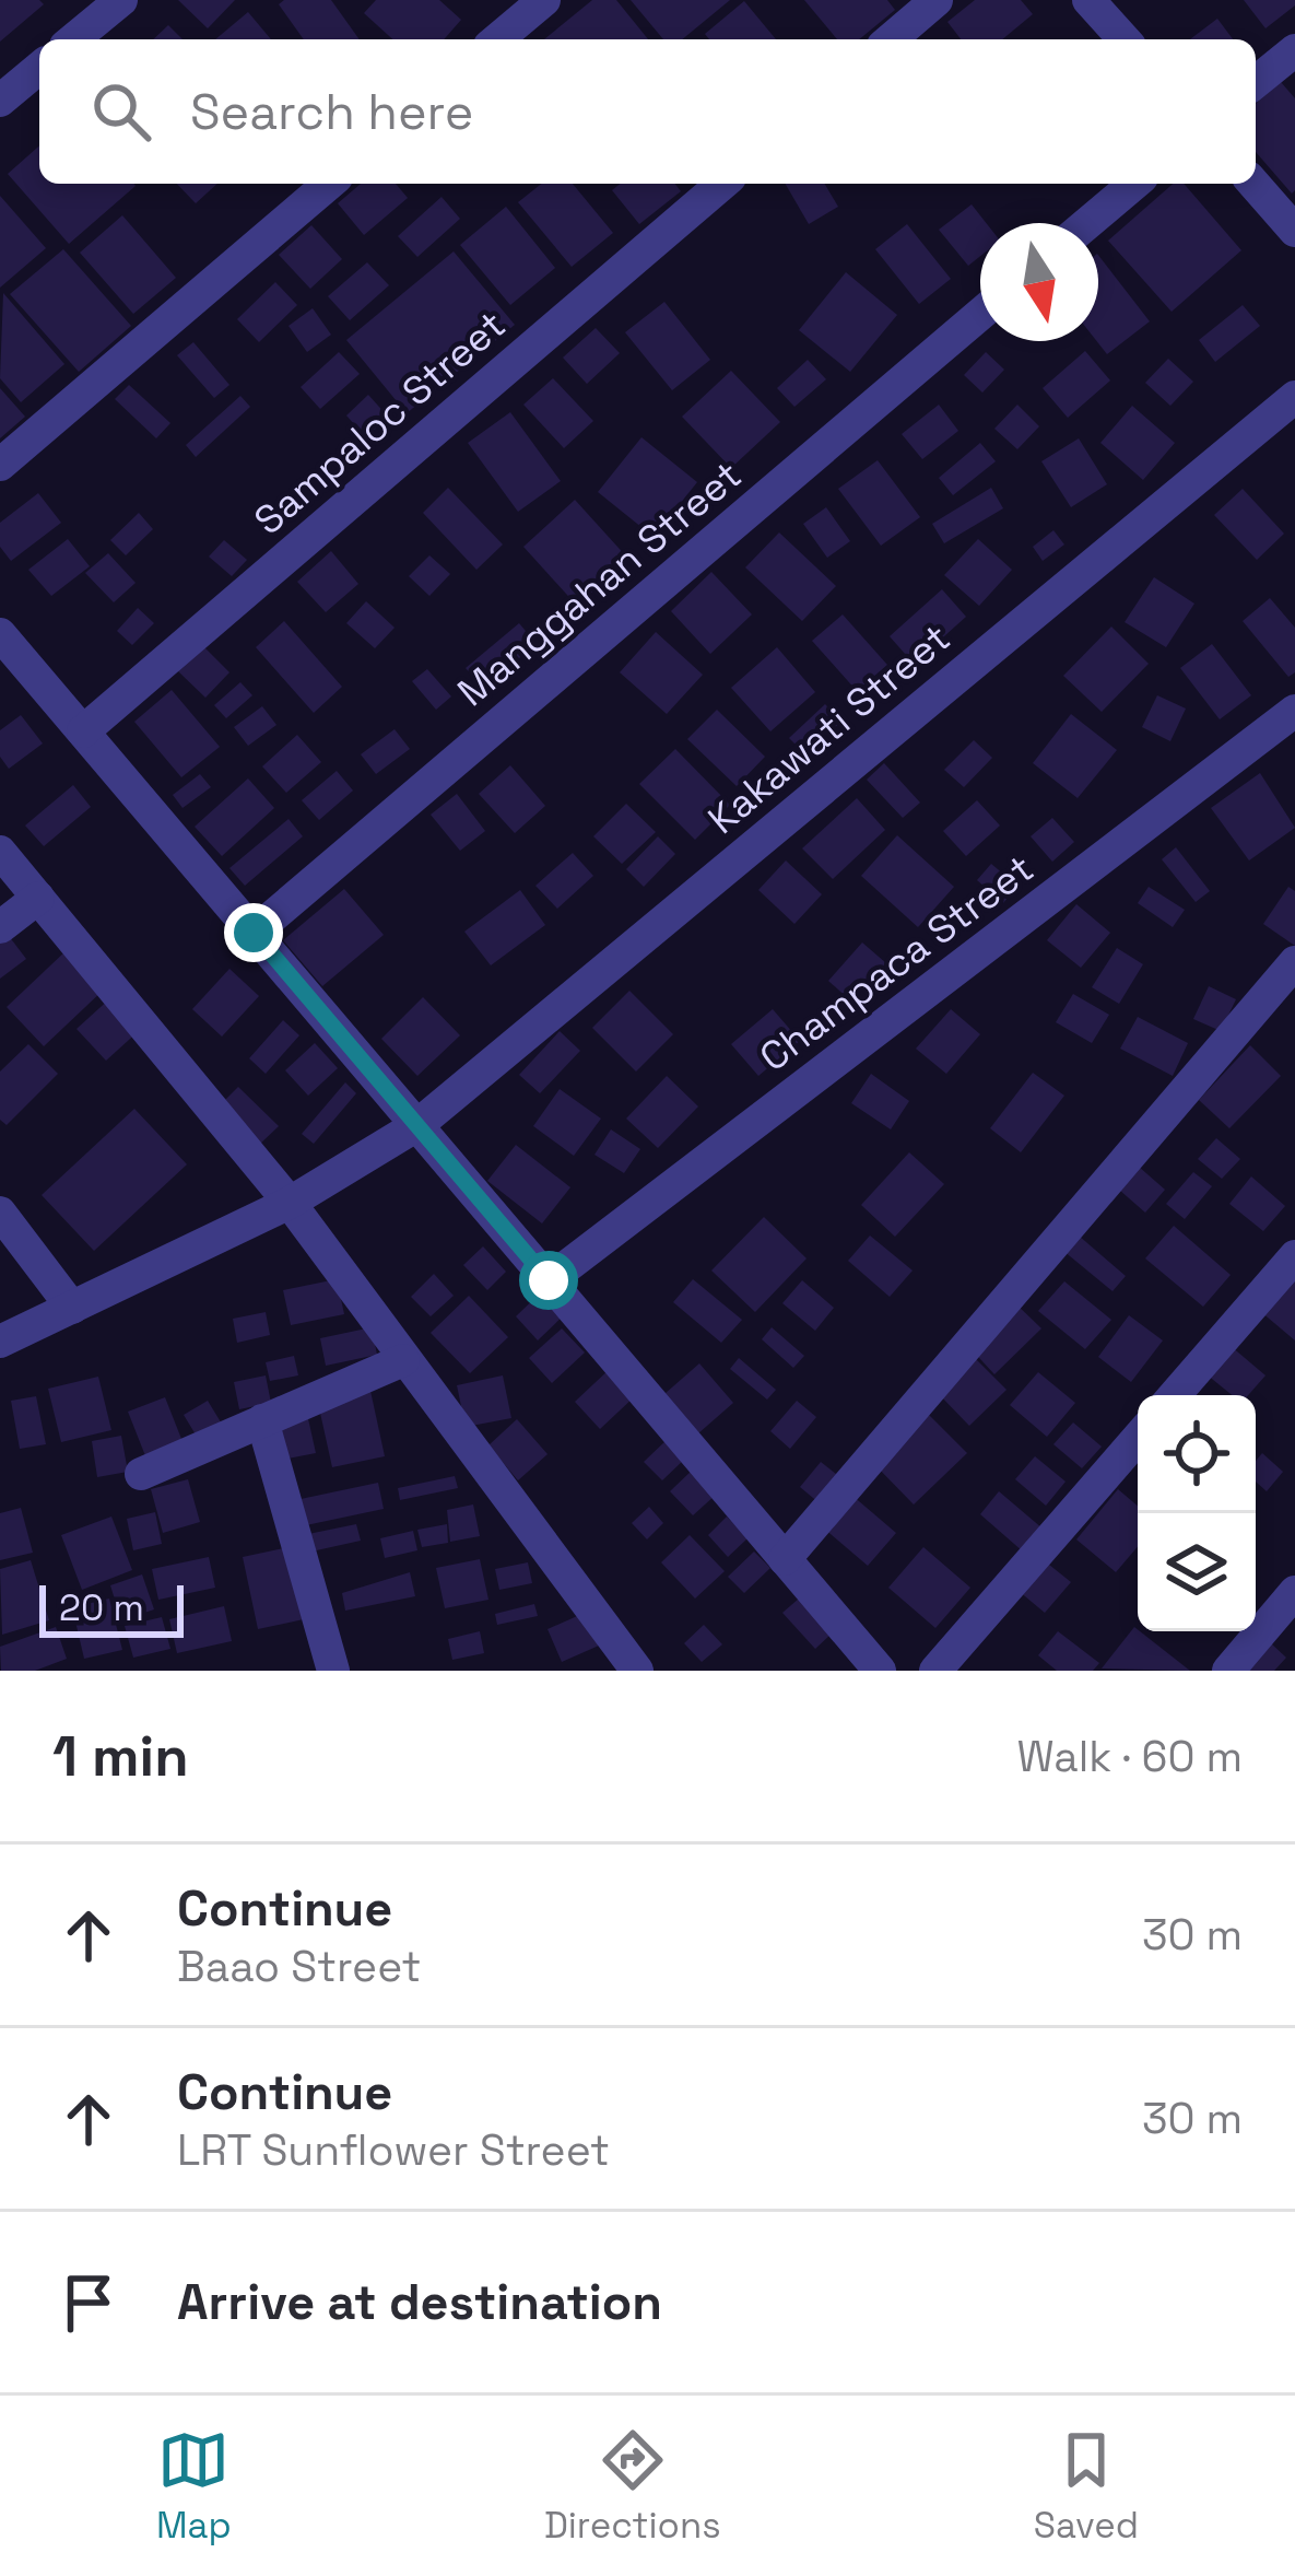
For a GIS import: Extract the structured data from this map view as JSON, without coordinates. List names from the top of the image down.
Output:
{
  "streets": {
    "street": [
      "Sampaloc Street",
      "Manggahan Street",
      "Kakawati Street",
      "Champaca Street"
    ]
  },
  "scale_bar": "20 m",
  "north": "bottom",
  "page": {
    "search": "Search here",
    "scale": "20 m",
    "heading": ["1 min", "Walk · 60 m"],
    "list": [
      ["Continue", "Baao Street", "30 m"],
      ["Continue", "LRT Sunflower Street", "30 m"],
      "Arrive at destination"
    ],
    "nav": ["Map", "Directions", "Saved"]
  }
}
